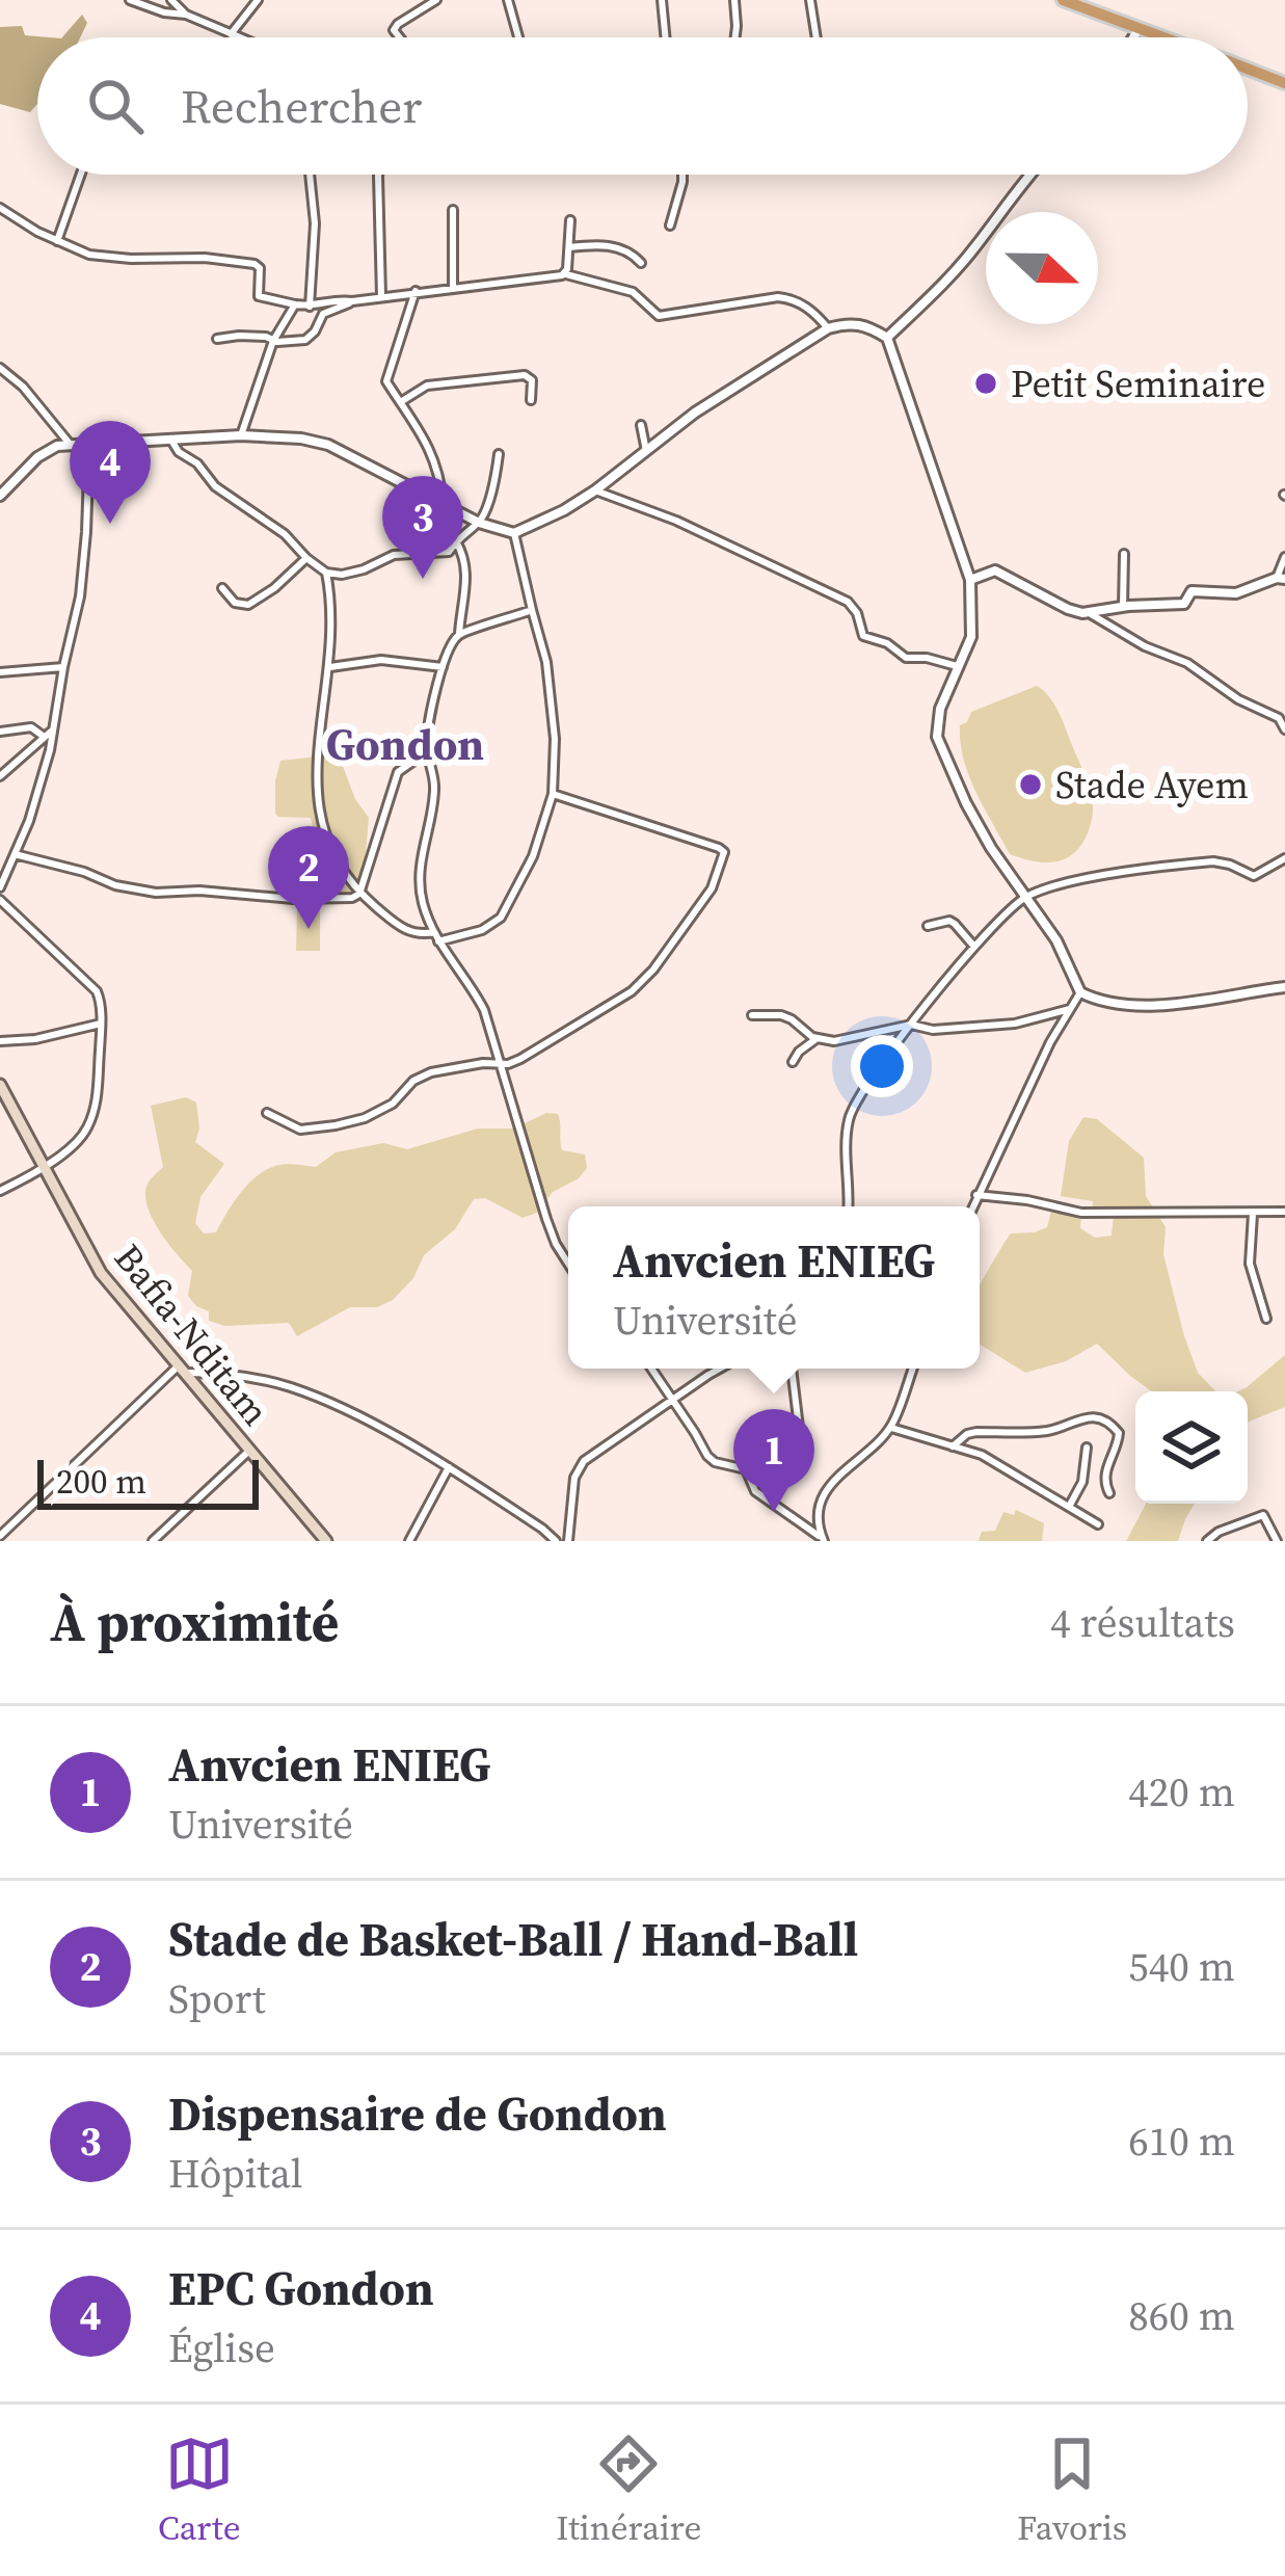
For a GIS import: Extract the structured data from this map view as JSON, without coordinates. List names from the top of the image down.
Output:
{
  "streets": {
    "main road": ["Bafia-Nditam"]
  },
  "districts": ["Gondon"],
  "places": ["Petit Seminaire", "Stade Ayem"],
  "scale_bar": "200 m",
  "north": "right",
  "page": {
    "search": "Rechercher",
    "pins": [
      "4",
      "3",
      "2",
      "1"
    ],
    "popup": ["Anvcien ENIEG", "Université"],
    "scale": "200 m",
    "heading": ["À proximité", "4 résultats"],
    "list": [
      {
        "mark": "1",
        "name": "Anvcien ENIEG",
        "note": "Université",
        "value": "420 m"
      },
      {
        "mark": "2",
        "name": "Stade de Basket-Ball / Hand-Ball",
        "note": "Sport",
        "value": "540 m"
      },
      {
        "mark": "3",
        "name": "Dispensaire de Gondon",
        "note": "Hôpital",
        "value": "610 m"
      },
      {
        "mark": "4",
        "name": "EPC Gondon",
        "note": "Église",
        "value": "860 m"
      }
    ],
    "nav": ["Carte", "Itinéraire", "Favoris"]
  }
}
